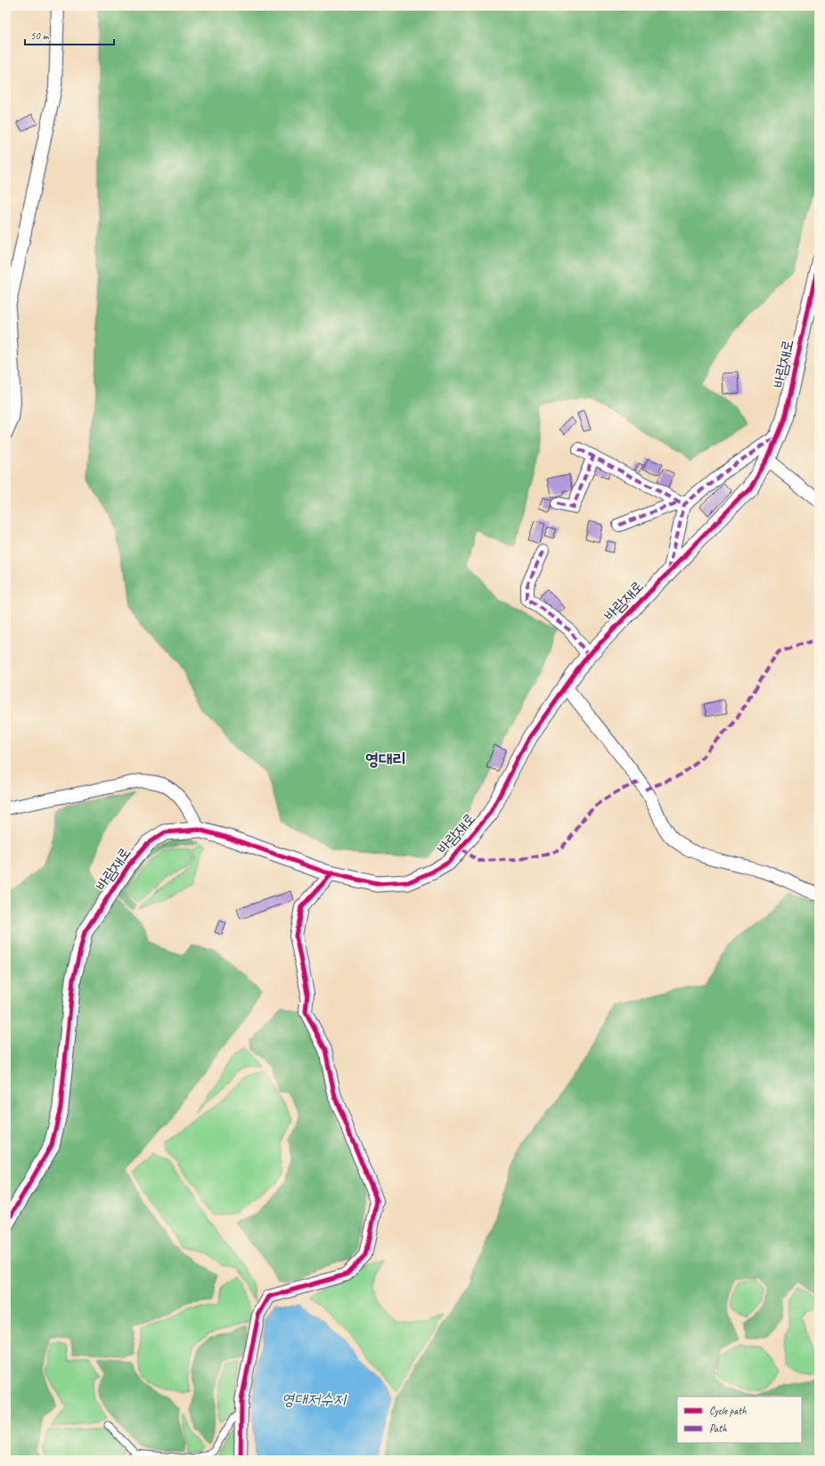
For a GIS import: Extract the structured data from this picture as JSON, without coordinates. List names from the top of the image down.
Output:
{
  "streets": {
    "street": ["바람재로"]
  },
  "districts": ["영대리"],
  "water": ["영대저수지"],
  "legend": ["Cycle path", "Path"],
  "scale_bar": "50 m"
}
